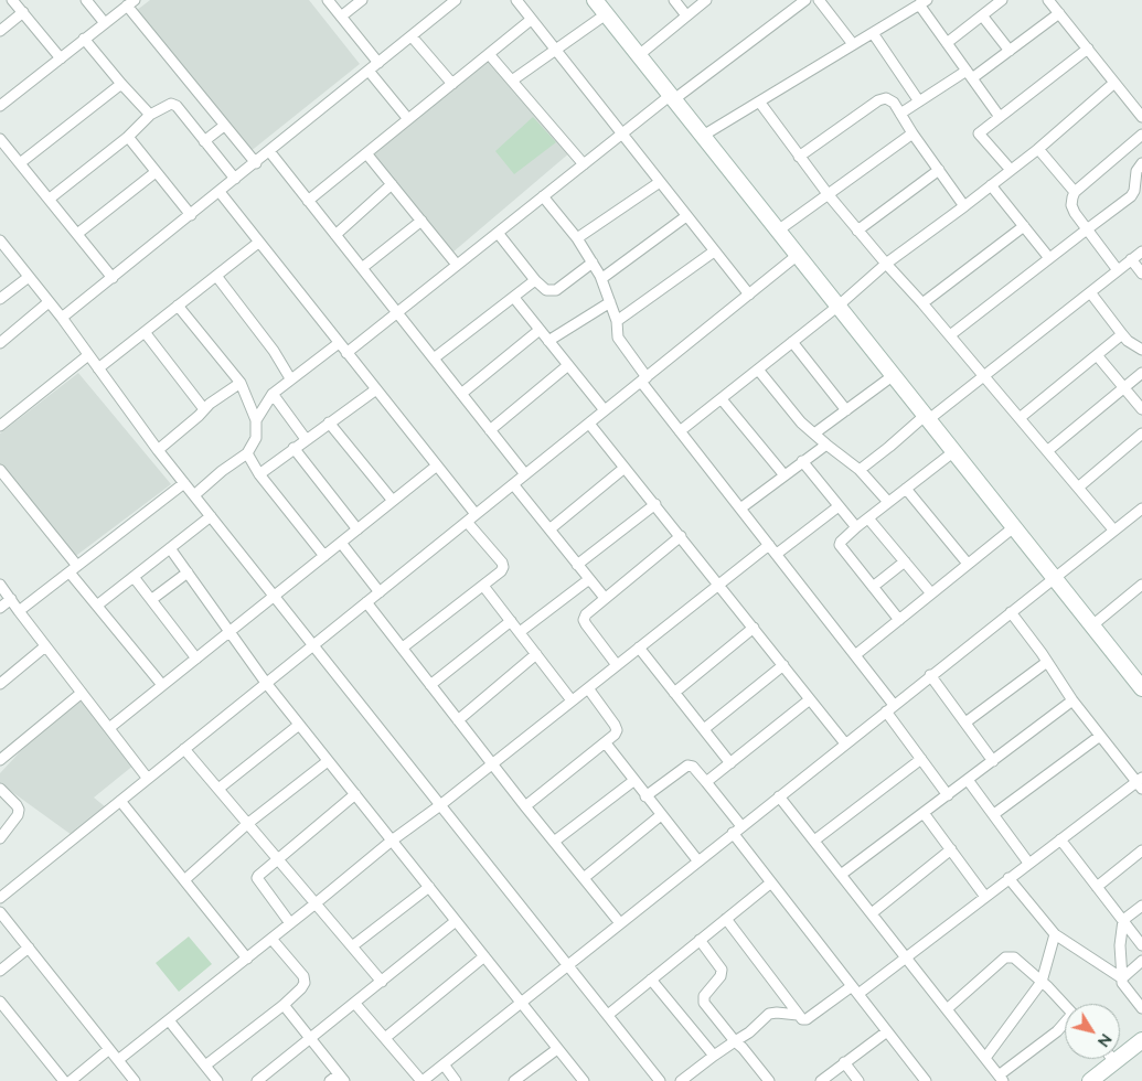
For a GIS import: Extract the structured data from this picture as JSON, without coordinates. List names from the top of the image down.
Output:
{
  "north": "bottom right"
}
